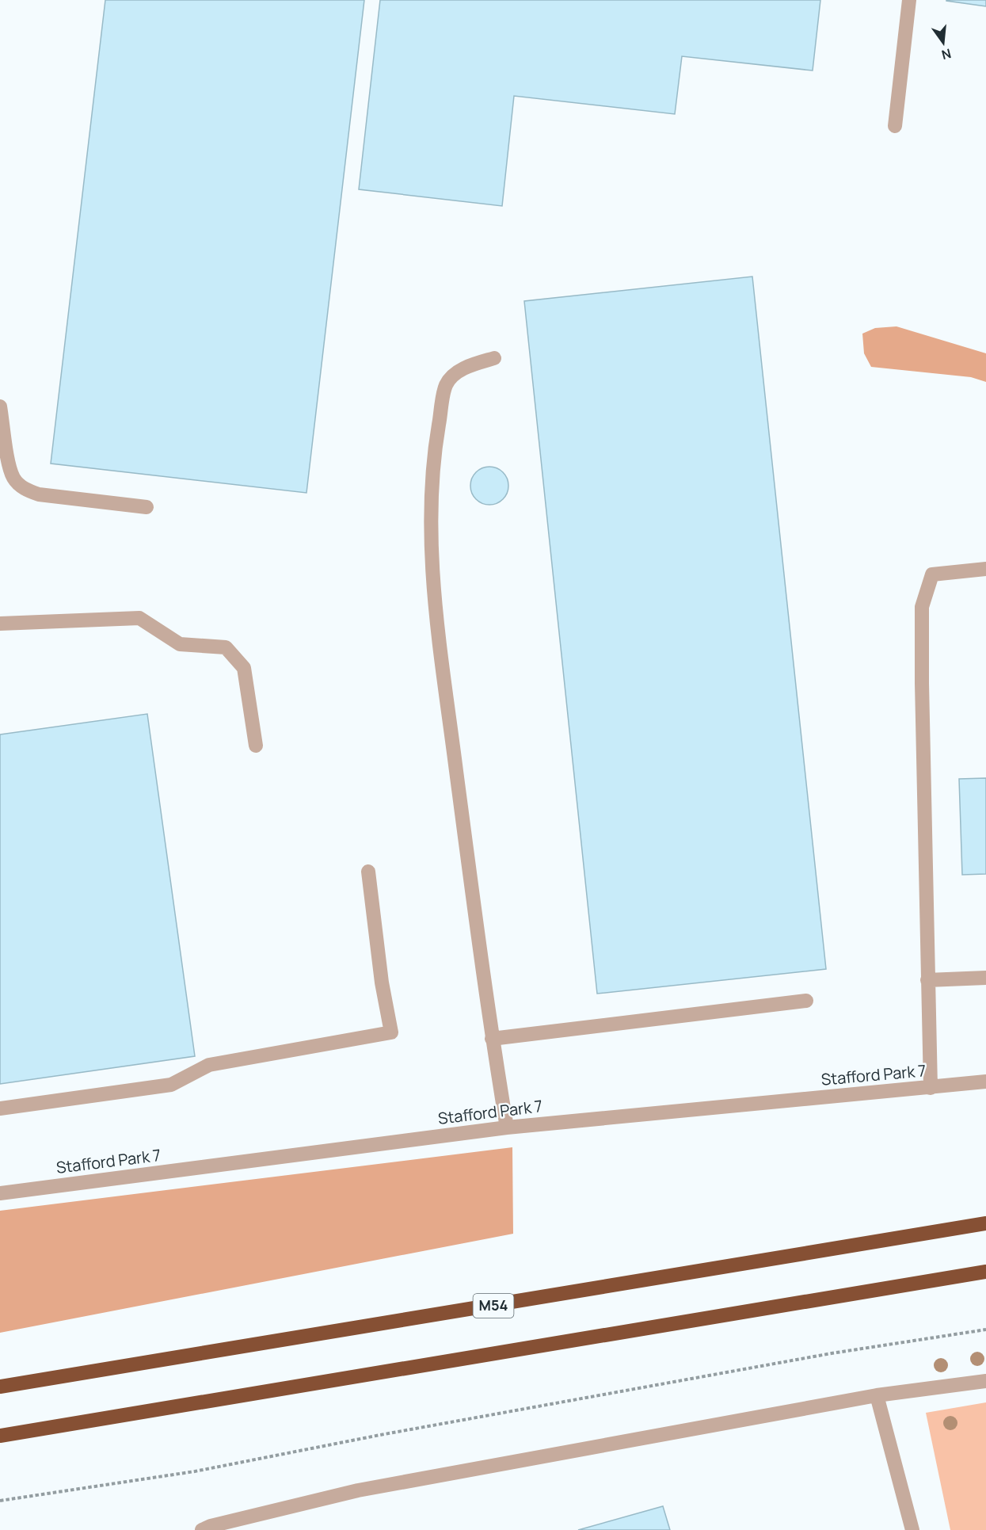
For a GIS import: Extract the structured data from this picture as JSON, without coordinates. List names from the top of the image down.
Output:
{
  "streets": {
    "highway": ["M54"],
    "street": ["Stafford Park 7"]
  },
  "north": "bottom"
}
